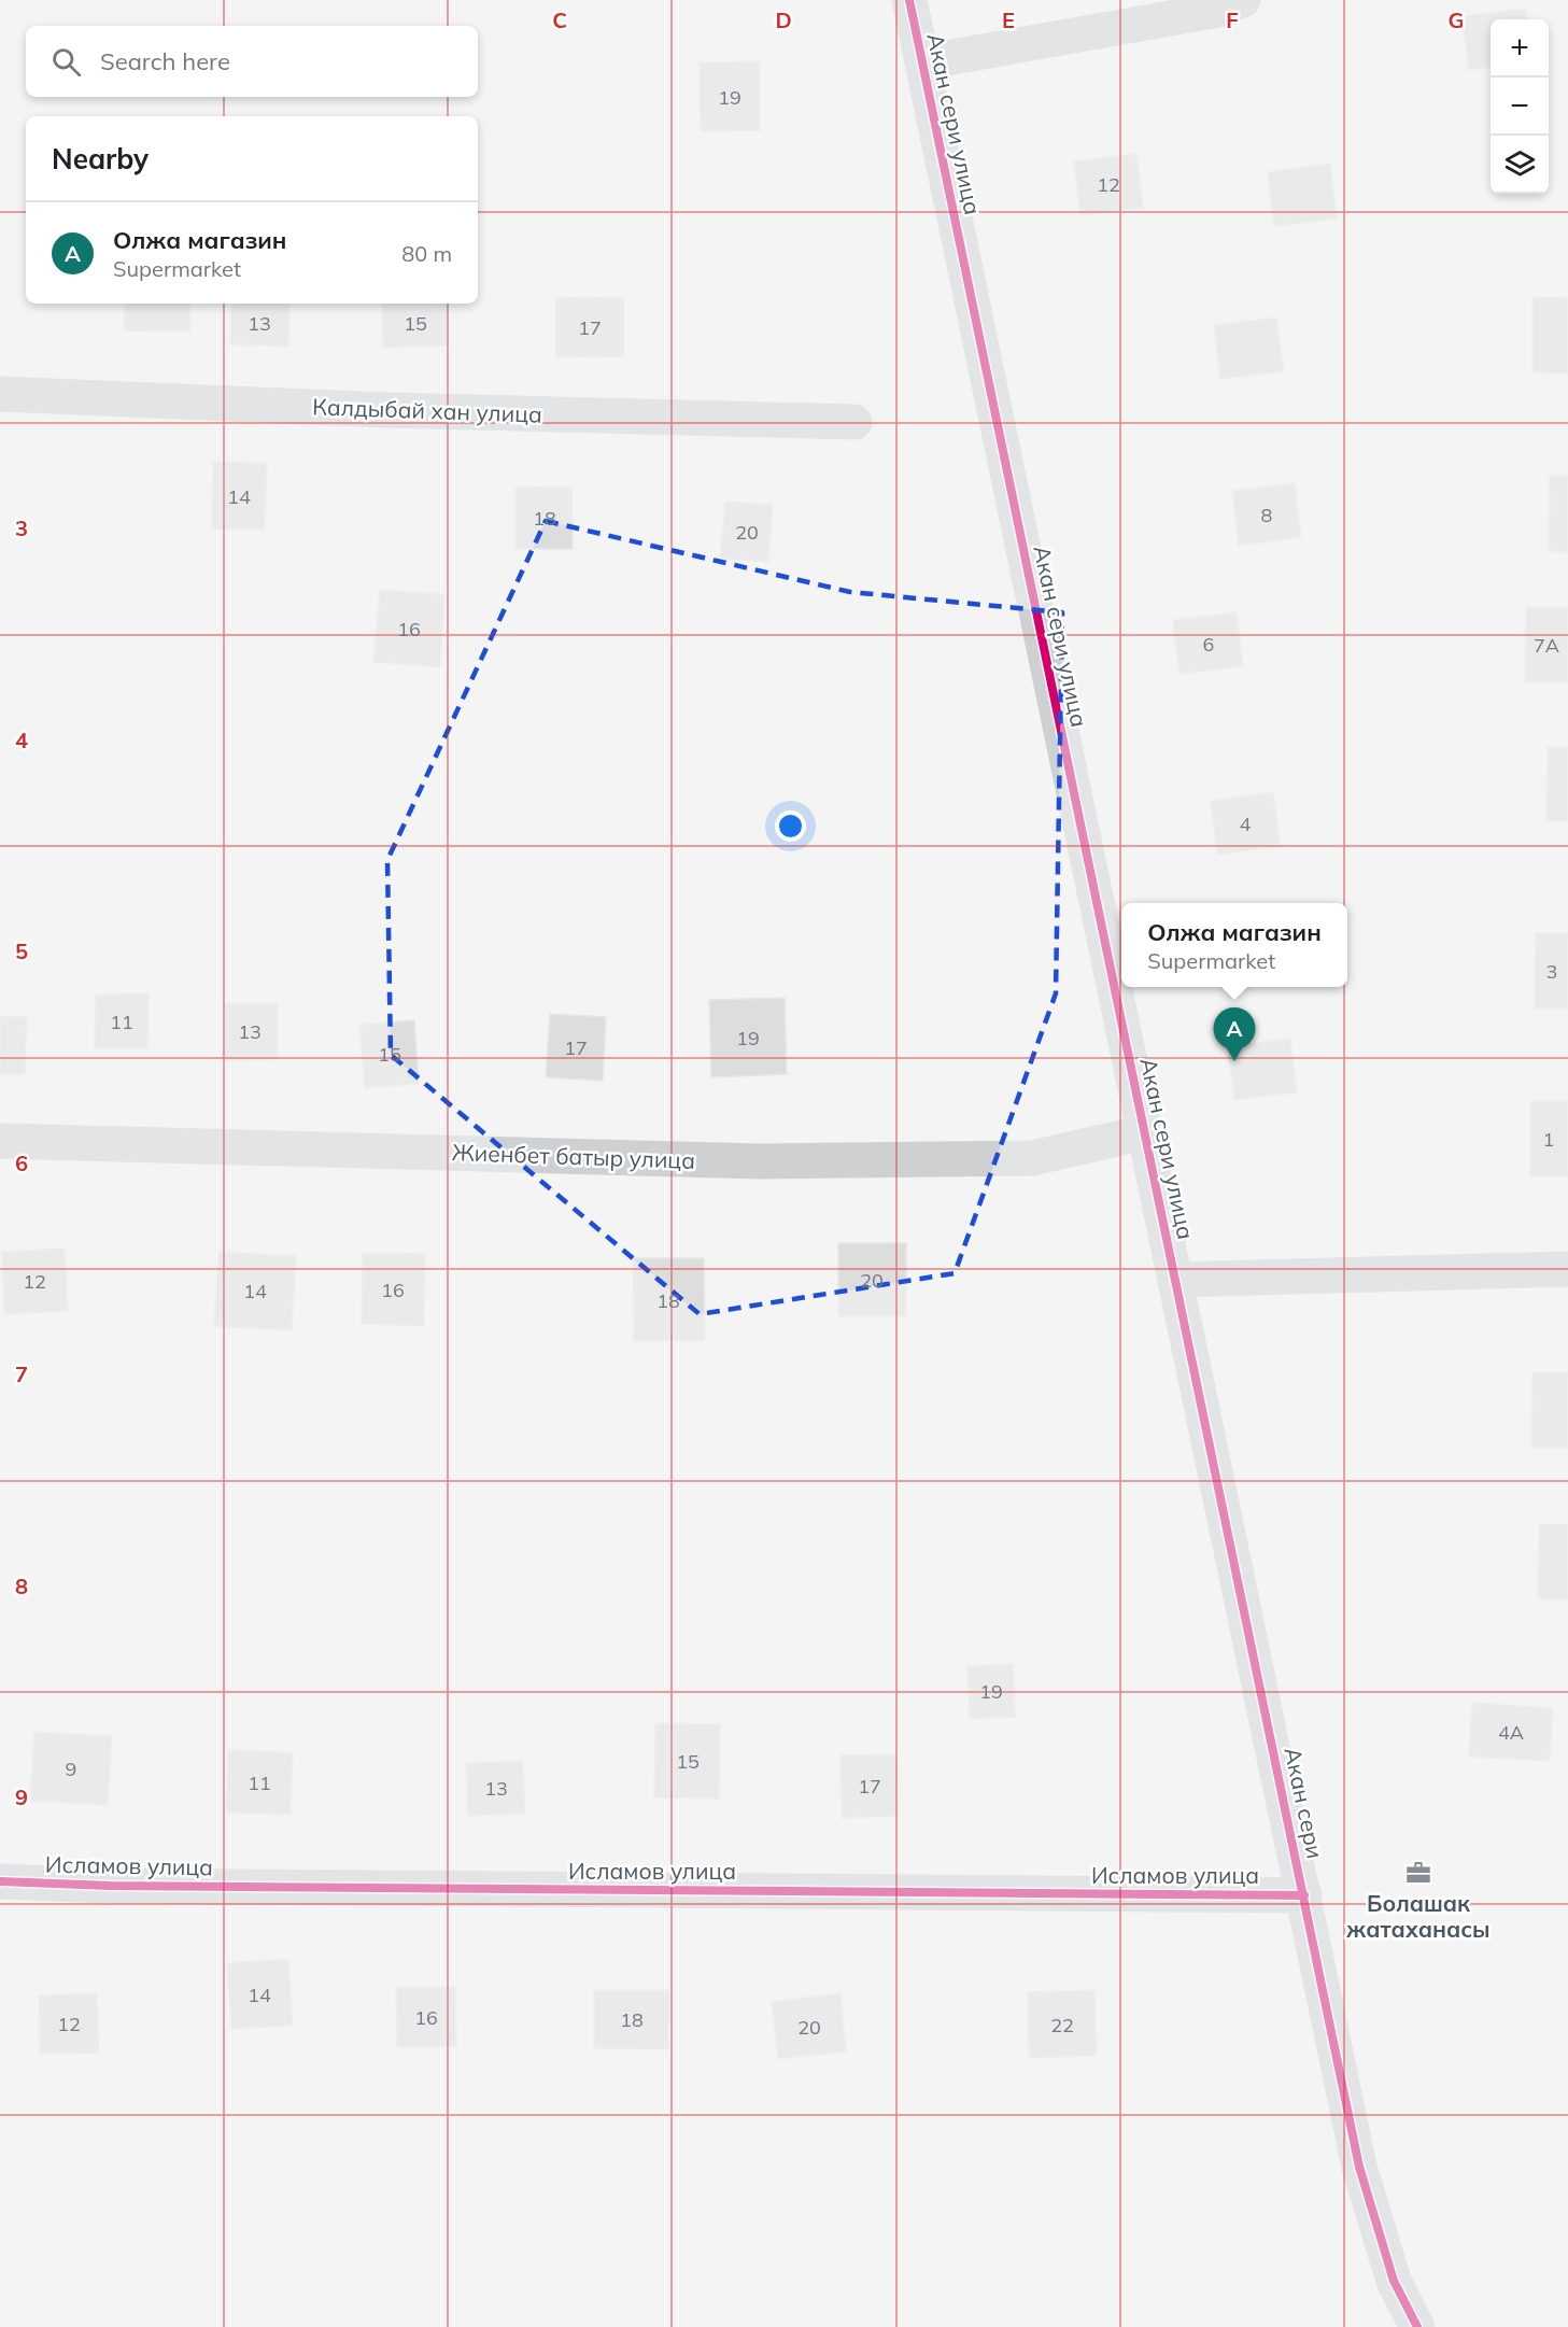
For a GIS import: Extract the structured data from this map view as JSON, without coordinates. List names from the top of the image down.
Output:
{
  "streets": {
    "street": [
      "Акан сери улица",
      "Калдыбай хан улица",
      "Жиенбет батыр улица",
      "Акан сери",
      "Исламов улица"
    ]
  },
  "crossings": [
    ["Акан сери улица", "Жиенбет батыр улица"],
    ["Акан сери улица", "Акан сери"],
    ["Акан сери", "Исламов улица"]
  ],
  "places": {
    "office": ["Болашак жатаханасы"]
  },
  "house_numbers": [
    "19",
    "12",
    "13",
    "15",
    "17",
    "14",
    "8",
    "18",
    "20",
    "16",
    "6",
    "7А",
    "4",
    "3",
    "11",
    "13",
    "19",
    "17",
    "15",
    "1",
    "20",
    "12",
    "16",
    "14",
    "18",
    "19",
    "4А",
    "15",
    "9",
    "11",
    "17",
    "13",
    "14",
    "16",
    "18",
    "12",
    "22",
    "20"
  ],
  "page": {
    "map_buttons": ["+", "−"],
    "search": "Search here",
    "heading": "Nearby",
    "list": [
      {
        "mark": "A",
        "name": "Олжа магазин",
        "note": "Supermarket",
        "value": "80 m"
      }
    ],
    "popup": ["Олжа магазин", "Supermarket"],
    "pins": "A"
  },
  "grid": {
    "columns": [
      "C",
      "D",
      "E",
      "F",
      "G"
    ],
    "rows": [
      "3",
      "4",
      "5",
      "6",
      "7",
      "8",
      "9"
    ]
  }
}
